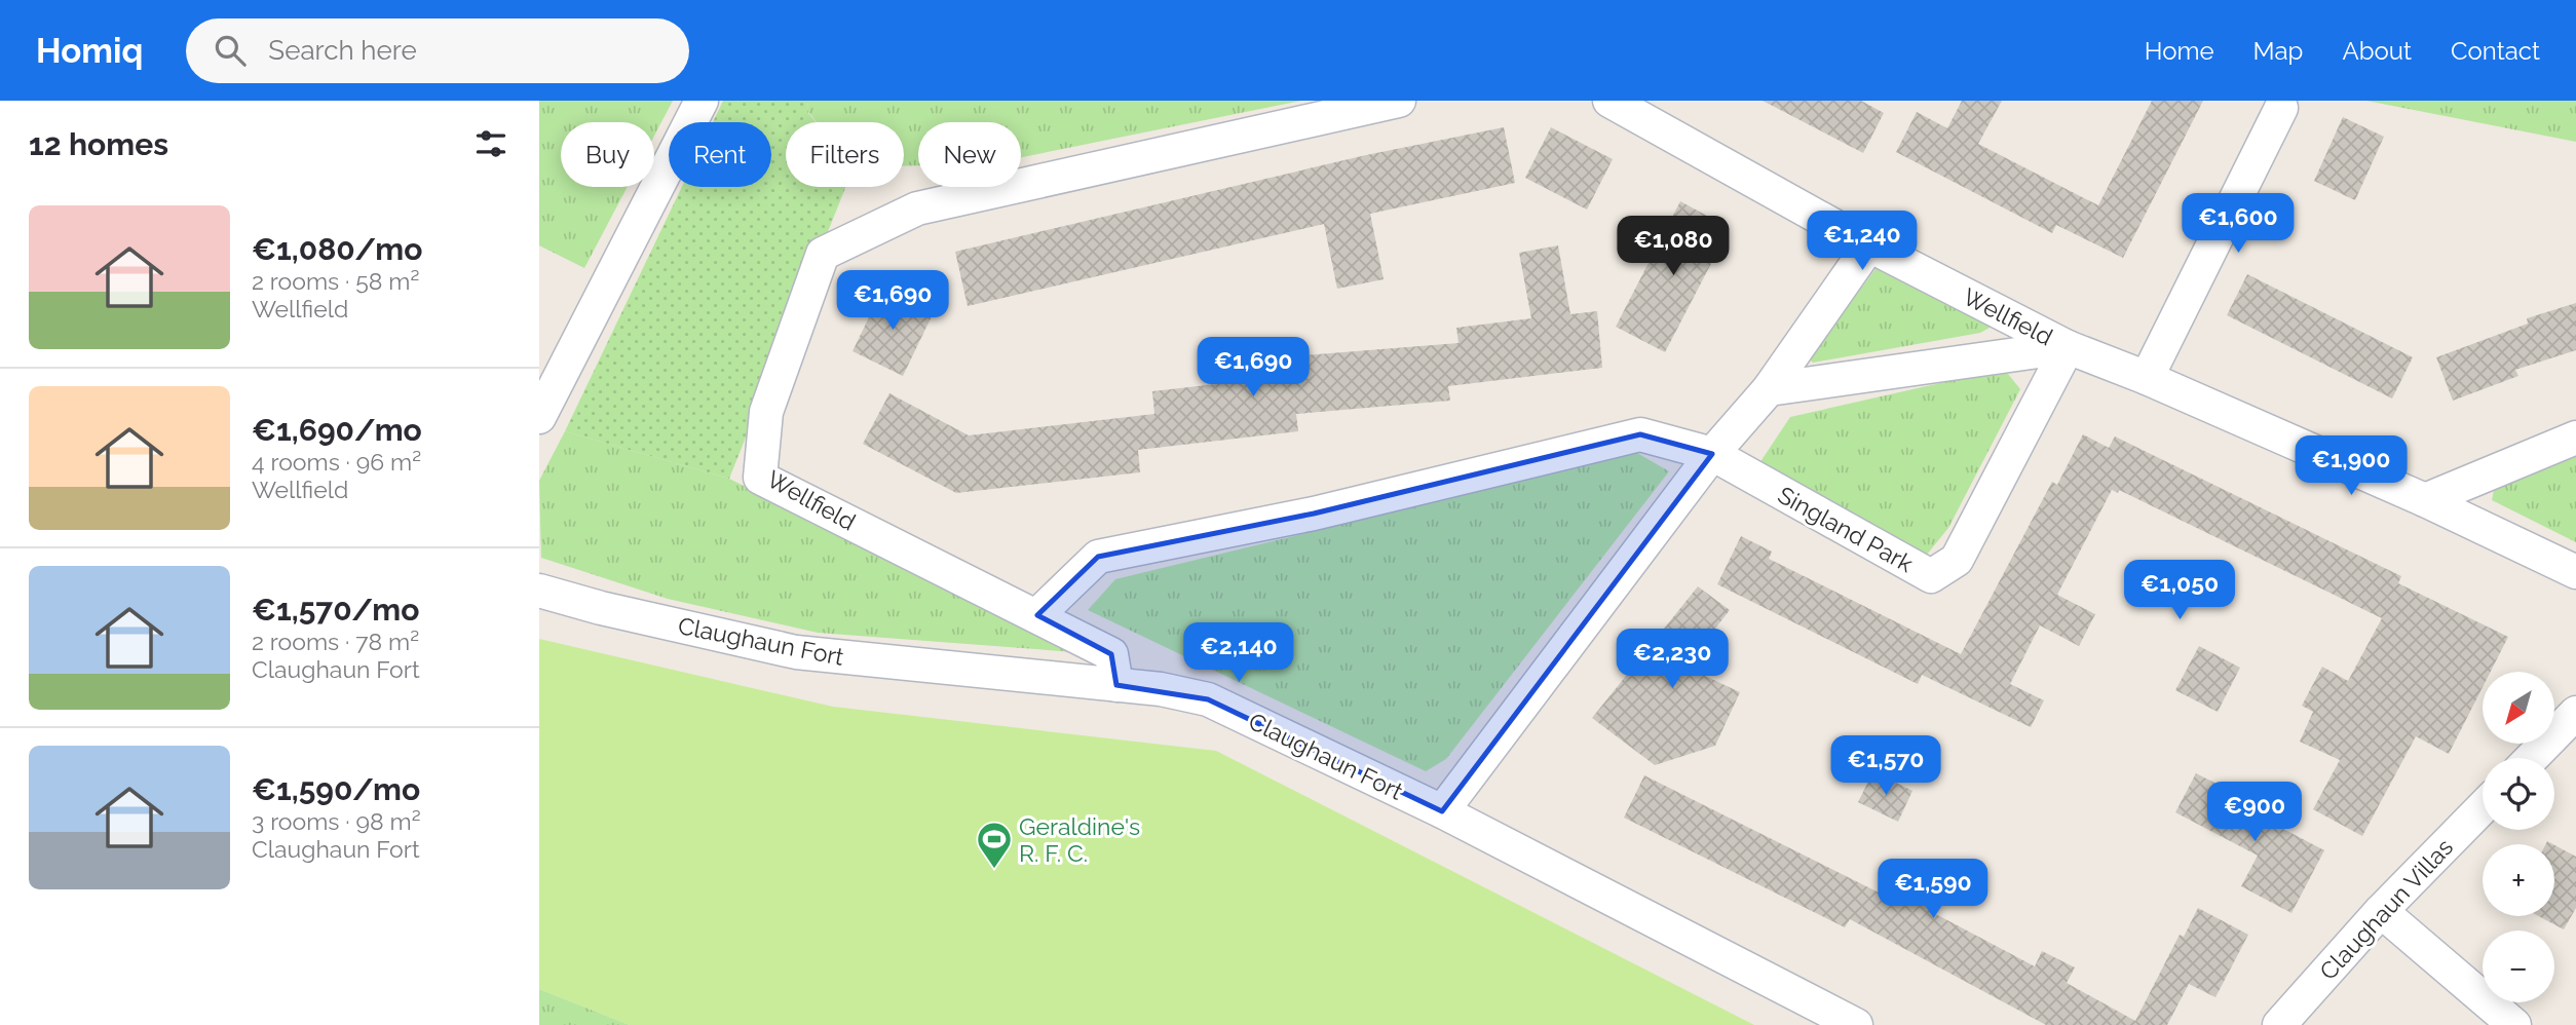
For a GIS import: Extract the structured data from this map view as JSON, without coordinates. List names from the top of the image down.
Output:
{
  "streets": {
    "street": [
      "Wellfield",
      "Singland Park",
      "Claughaun Fort",
      "Claughaun Villas"
    ]
  },
  "crossings": [
    ["Wellfield", "Singland Park"],
    ["Wellfield", "Claughaun Fort"]
  ],
  "places": {
    "sports": ["Geraldine's R. F. C."]
  },
  "north": "bottom left",
  "page": {
    "header": "Homiq",
    "search": "Search here",
    "nav": [
      "Home",
      "Map",
      "About",
      "Contact"
    ],
    "heading": "12 homes",
    "chip": [
      "Buy",
      "Rent",
      "Filters",
      "New"
    ],
    "list": [
      {
        "name": "€1,080/mo",
        "note": "2 rooms · 58 m² · Wellfield"
      },
      {
        "name": "€1,690/mo",
        "note": "4 rooms · 96 m² · Wellfield"
      },
      {
        "name": "€1,570/mo",
        "note": "2 rooms · 78 m² · Claughaun Fort"
      },
      {
        "name": "€1,590/mo",
        "note": "3 rooms · 98 m² · Claughaun Fort"
      }
    ],
    "price": [
      "€1,600",
      "€1,240",
      "€1,080",
      "€1,690",
      "€1,690",
      "€1,900",
      "€1,050",
      "€2,140",
      "€2,230",
      "€1,570",
      "€900",
      "€1,590"
    ],
    "map_buttons": ["+", "−"]
  }
}
